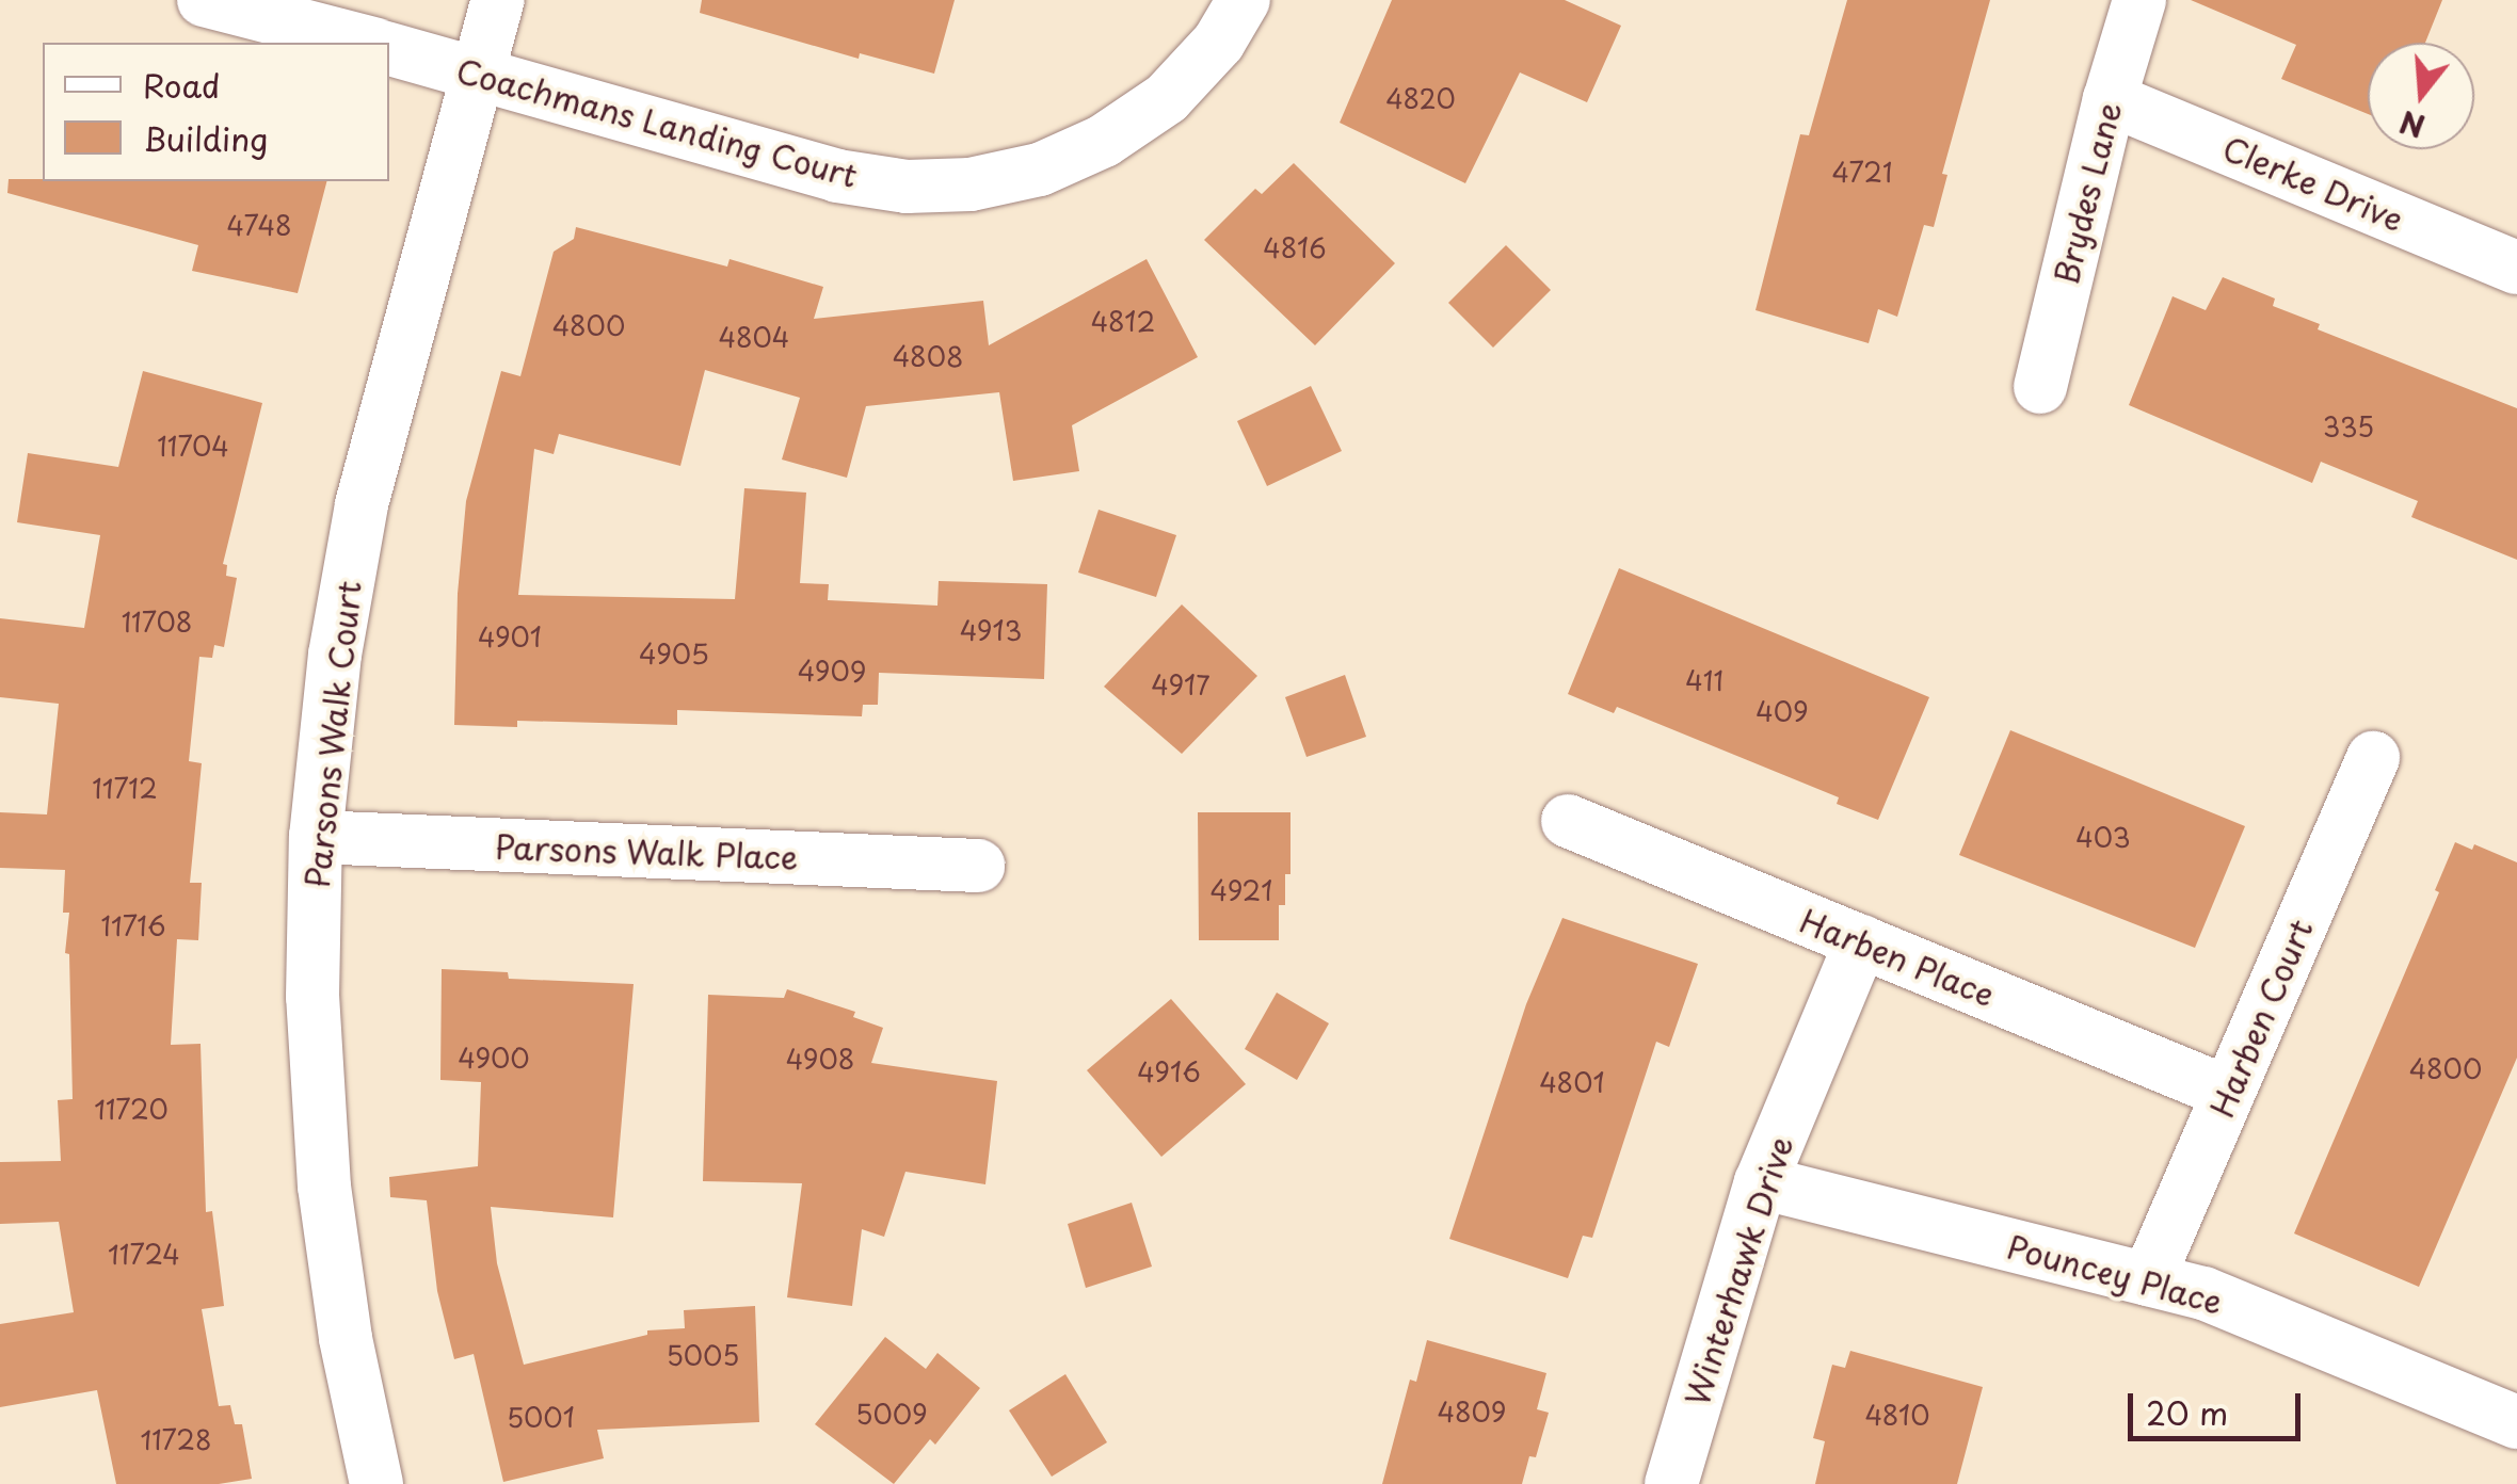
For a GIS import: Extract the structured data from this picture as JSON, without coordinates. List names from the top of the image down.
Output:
{
  "streets": {
    "street": [
      "Coachmans Landing Court",
      "Clerke Drive",
      "Brydes Lane",
      "Parsons Walk Court",
      "Parsons Walk Place",
      "Harben Place",
      "Harben Court",
      "Winterhawk Drive",
      "Pouncey Place"
    ]
  },
  "crossings": [
    ["Coachmans Landing Court", "Parsons Walk Court"],
    ["Clerke Drive", "Brydes Lane"],
    ["Parsons Walk Court", "Parsons Walk Place"],
    ["Harben Place", "Harben Court"],
    ["Harben Place", "Winterhawk Drive"],
    ["Harben Court", "Pouncey Place"],
    ["Winterhawk Drive", "Pouncey Place"]
  ],
  "house_numbers": [
    "4820",
    "4721",
    "4748",
    "4816",
    "4812",
    "4800",
    "4804",
    "4808",
    "335",
    "11704",
    "11708",
    "4913",
    "4901",
    "4905",
    "4909",
    "411",
    "4917",
    "409",
    "11712",
    "403",
    "4921",
    "11716",
    "4900",
    "4908",
    "4800",
    "4916",
    "4801",
    "11720",
    "11724",
    "5005",
    "4809",
    "5009",
    "4810",
    "5001",
    "11728"
  ],
  "legend": ["Road", "Building"],
  "scale_bar": "20 m",
  "north": "bottom"
}
